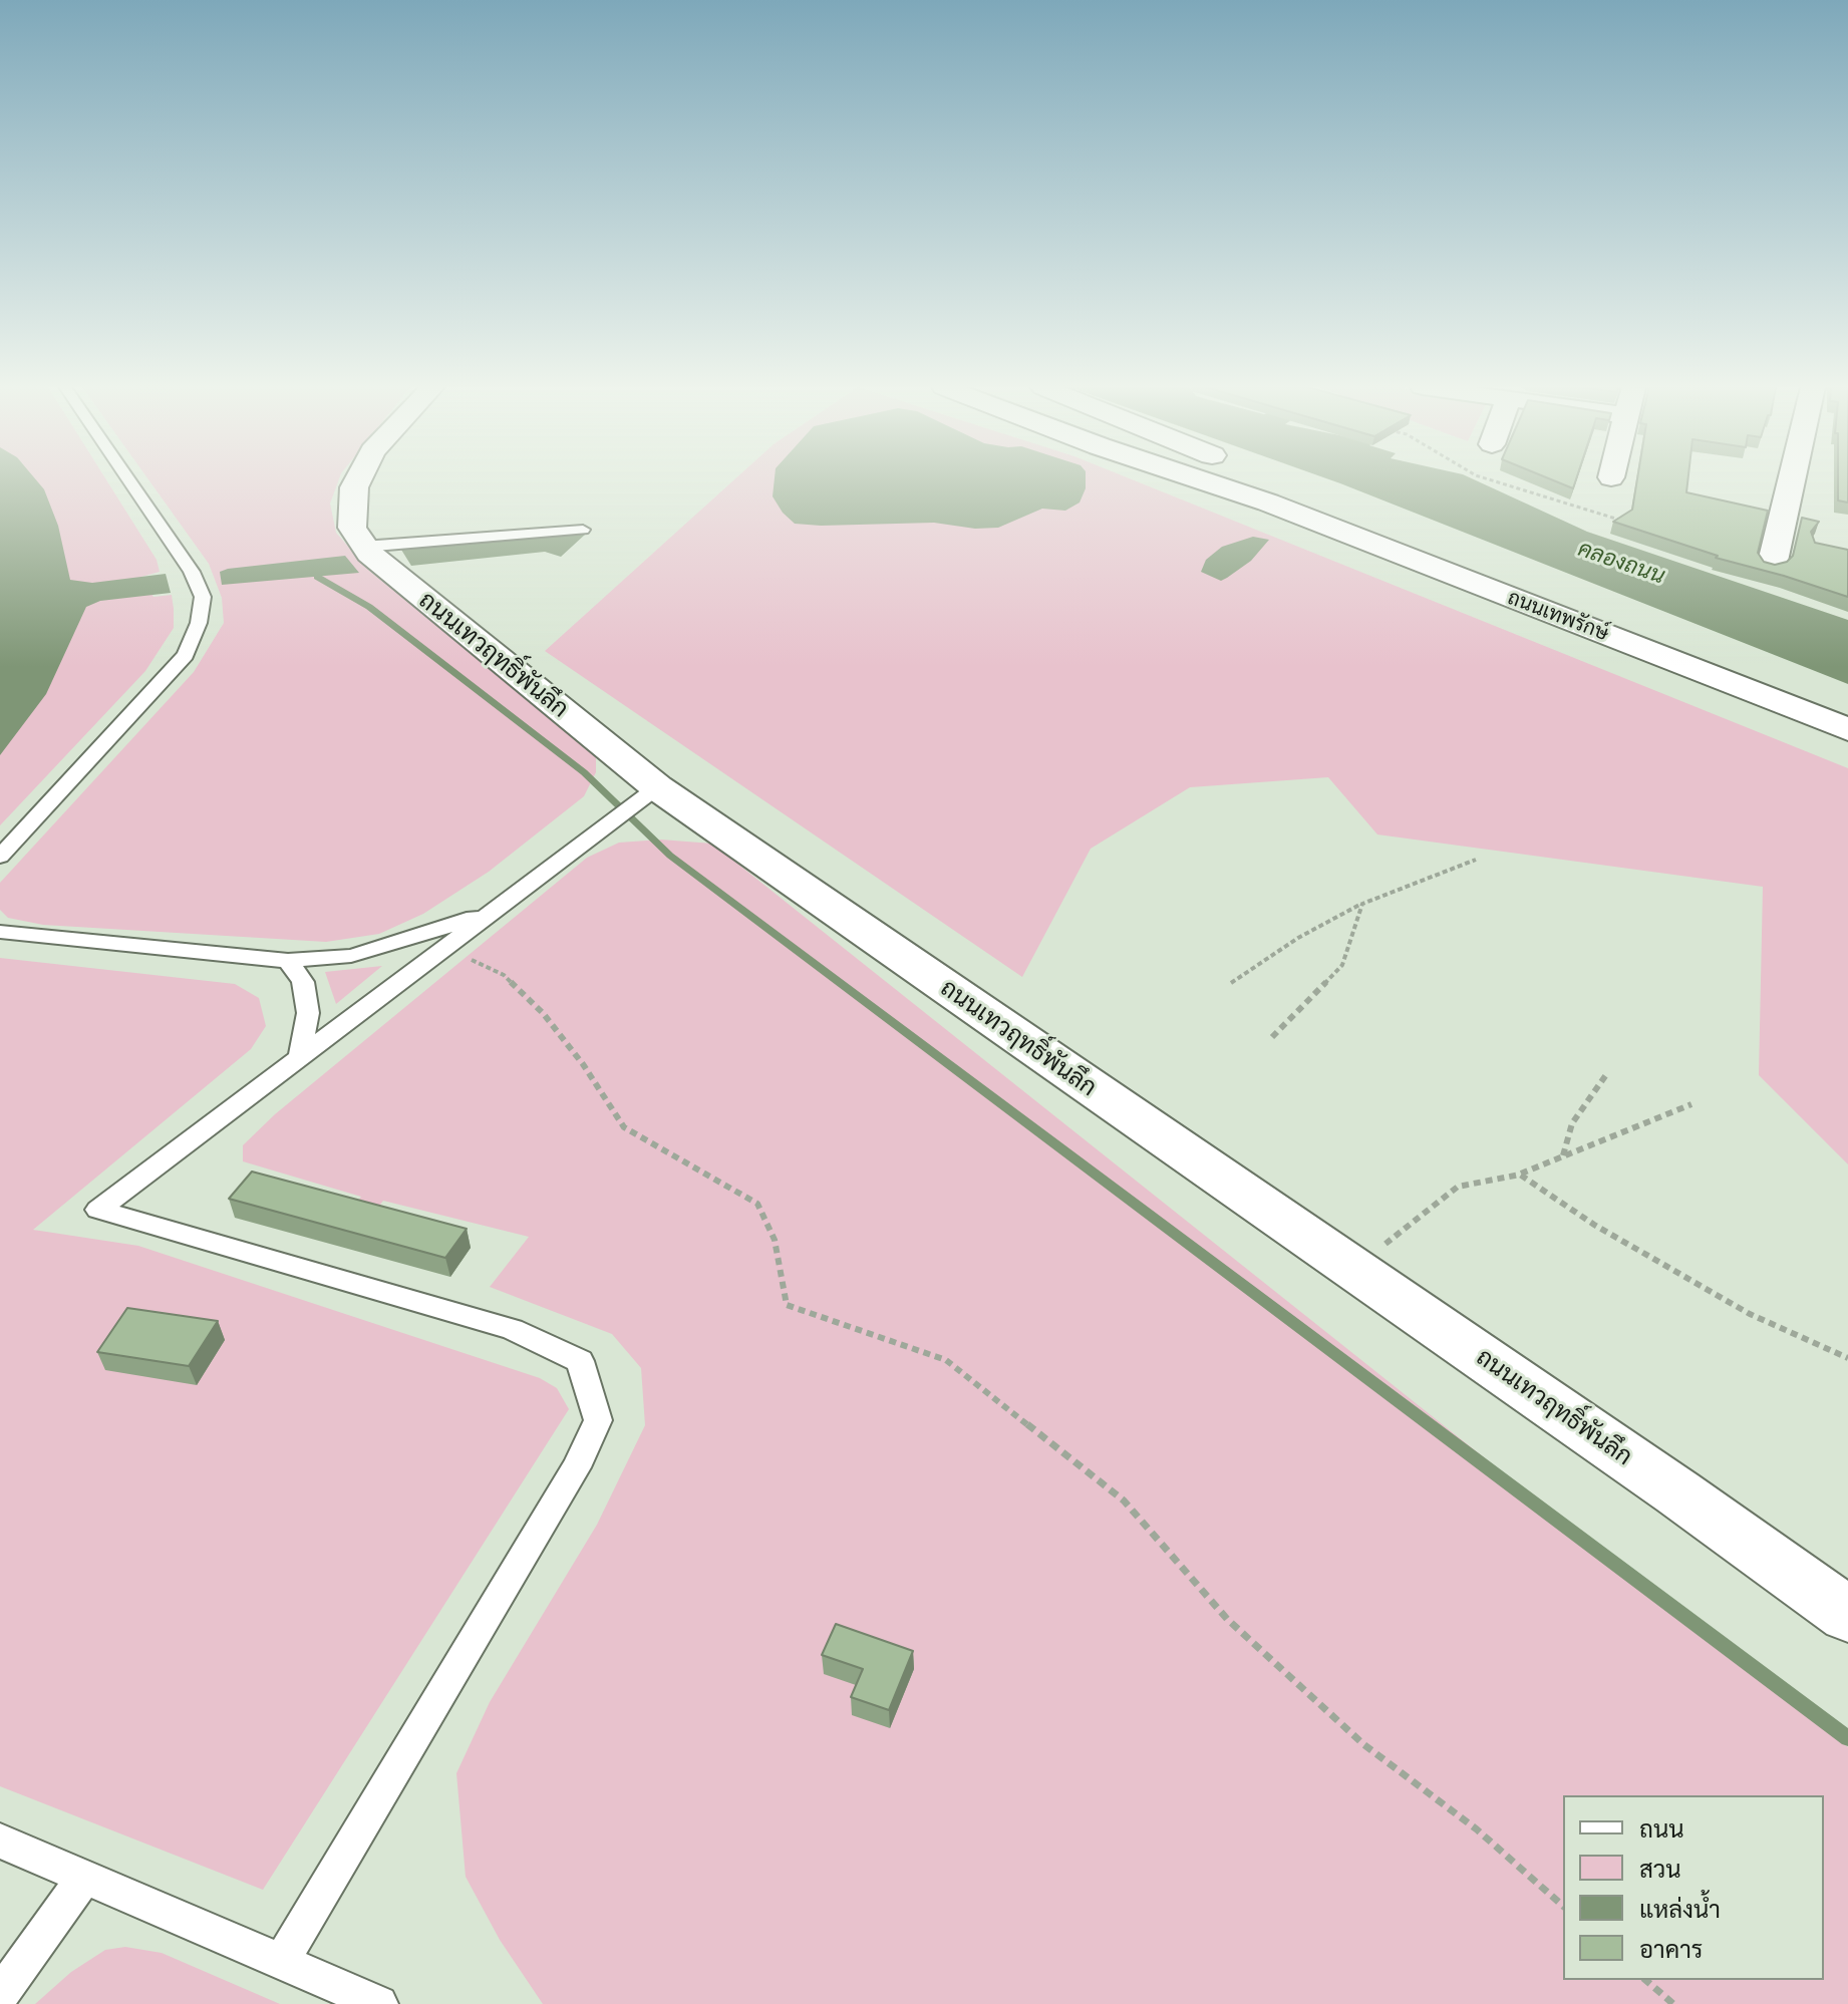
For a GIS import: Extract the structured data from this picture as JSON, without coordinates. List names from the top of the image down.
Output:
{
  "streets": {
    "main road": ["ถนนเทพรักษ์"],
    "street": ["ถนนเทวฤทธิ์พันลึก"]
  },
  "water": ["คลองถนน"],
  "legend": [
    "ถนน",
    "สวน",
    "แหล่งน้ำ",
    "อาคาร"
  ]
}
